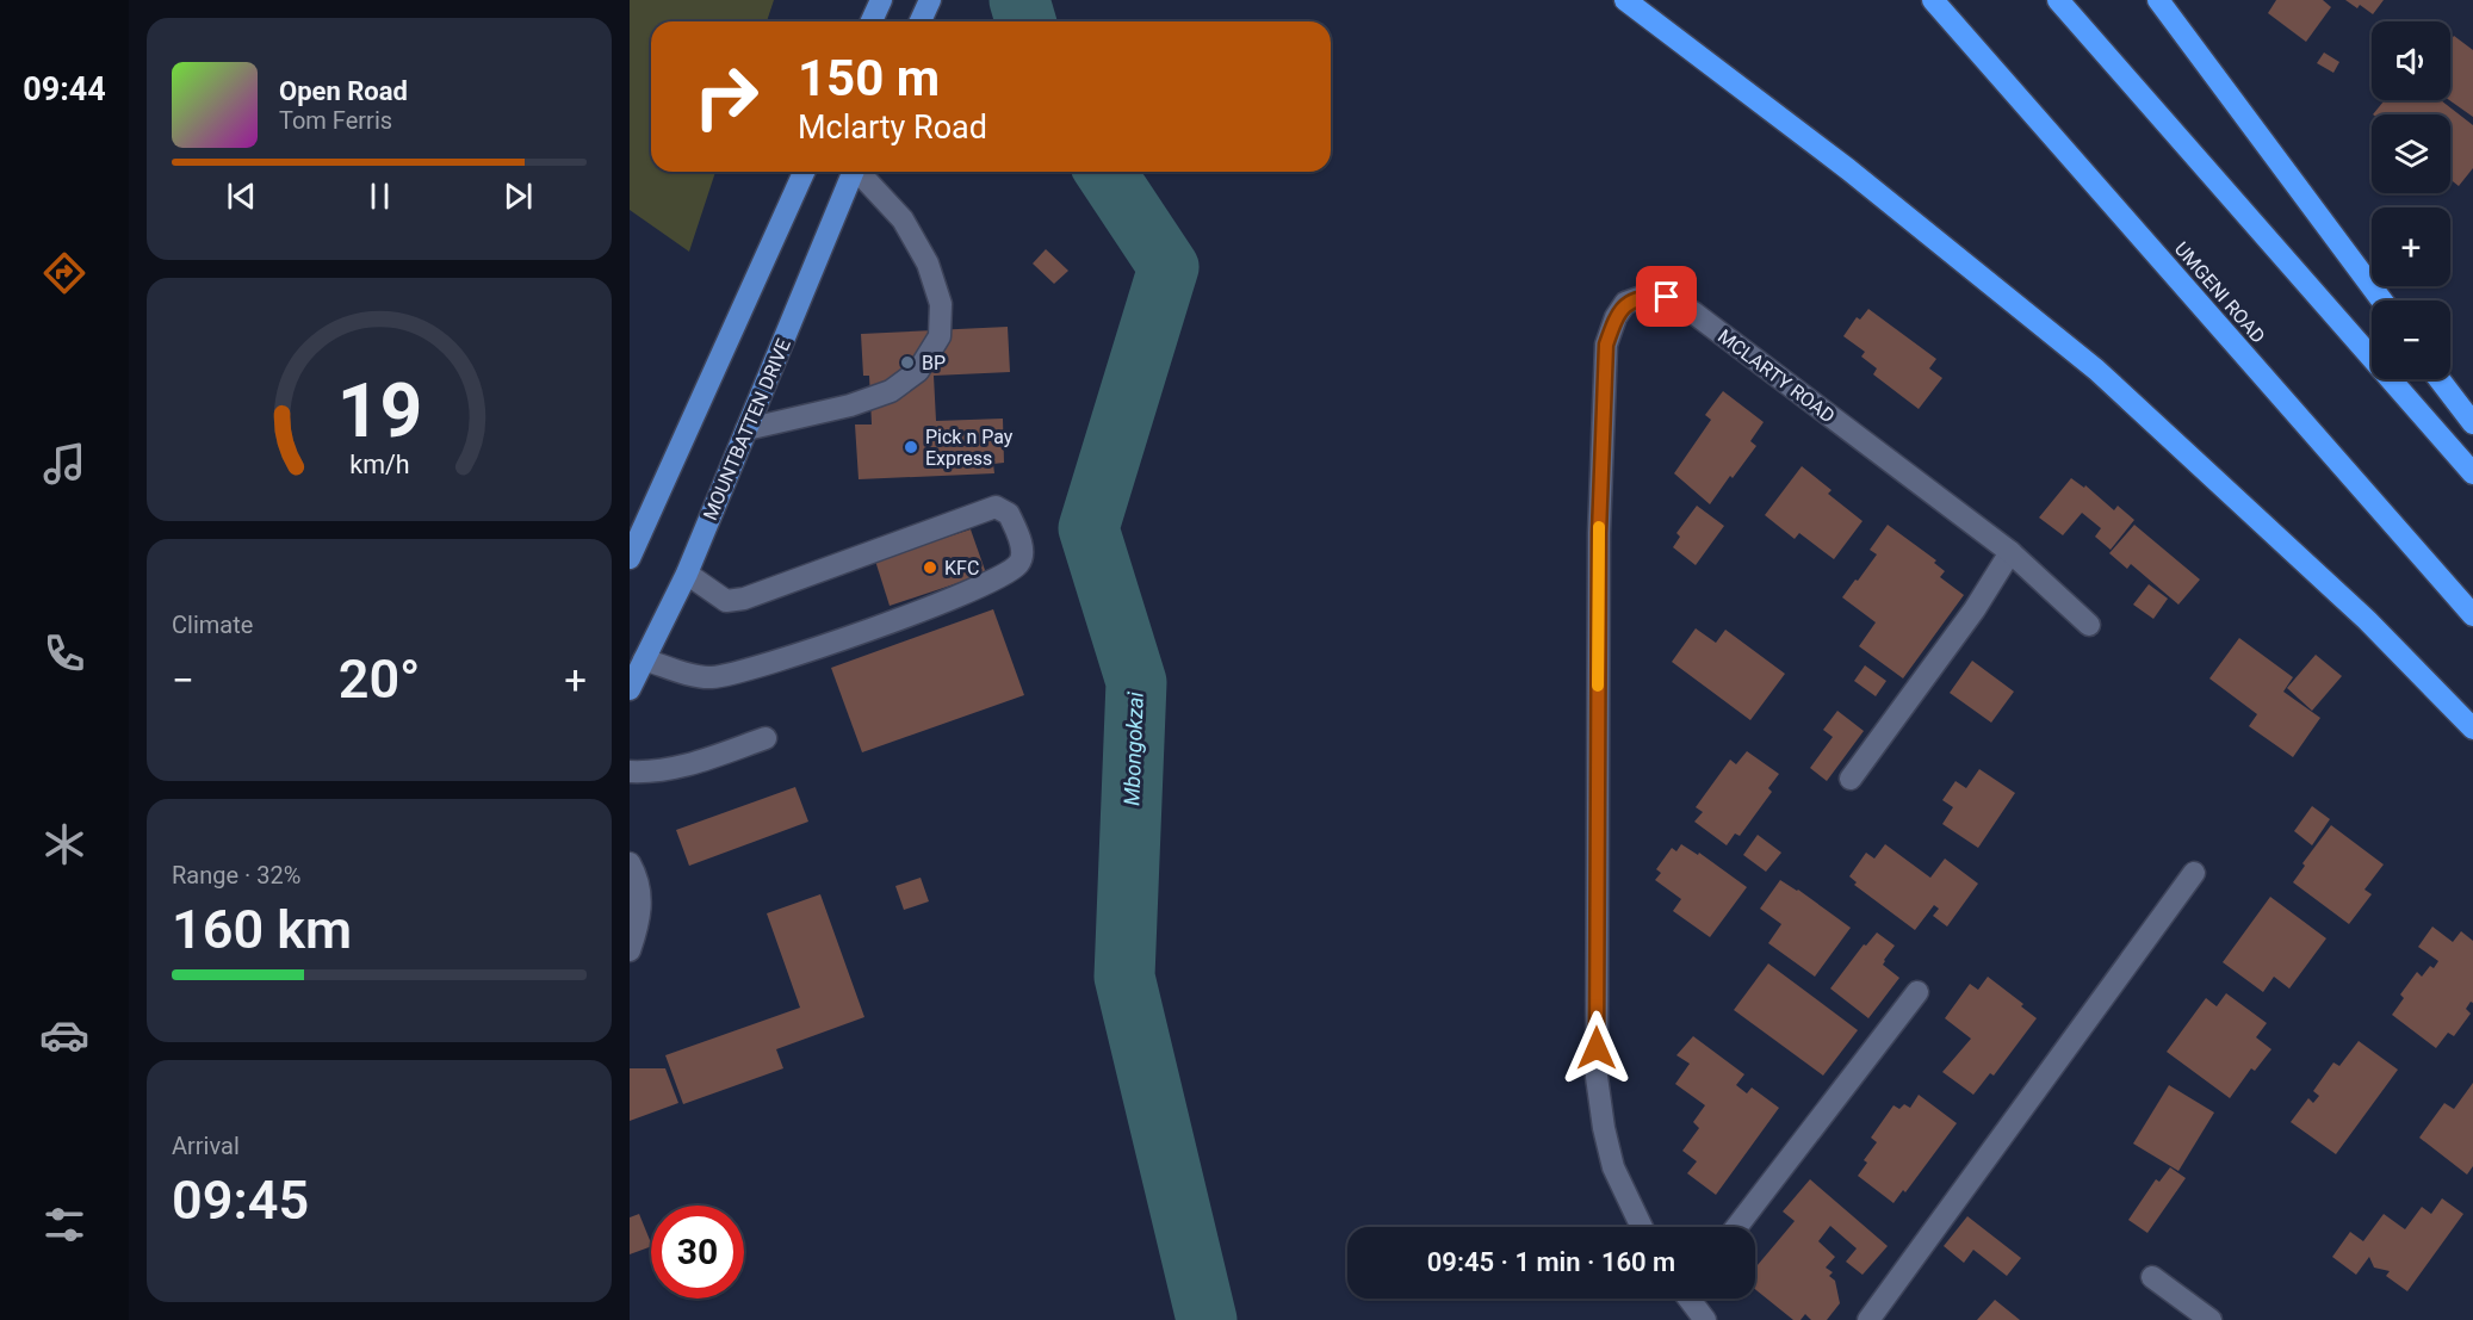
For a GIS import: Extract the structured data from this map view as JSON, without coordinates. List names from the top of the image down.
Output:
{
  "streets": {
    "highway": ["UMGENI ROAD"],
    "main road": ["MOUNTBATTEN DRIVE"],
    "street": ["MCLARTY ROAD"]
  },
  "water": ["Mbongokzai"],
  "places": ["BP", "Pick n Pay Express", "KFC"],
  "page": {
    "tabs": "09:44",
    "map_buttons": ["+", "−"],
    "turn": ["150 m", "Mclarty Road"],
    "song": ["Open Road", "Tom Ferris"],
    "tile": [
      "Climate",
      ["Range · 32%", "160 km"],
      ["Arrival", "09:45"]
    ],
    "heat": ["−", "20°", "+"],
    "limit": "30",
    "trip": "09:45 · 1 min · 160 m",
    "gauge": ["19", "km/h"]
  }
}
